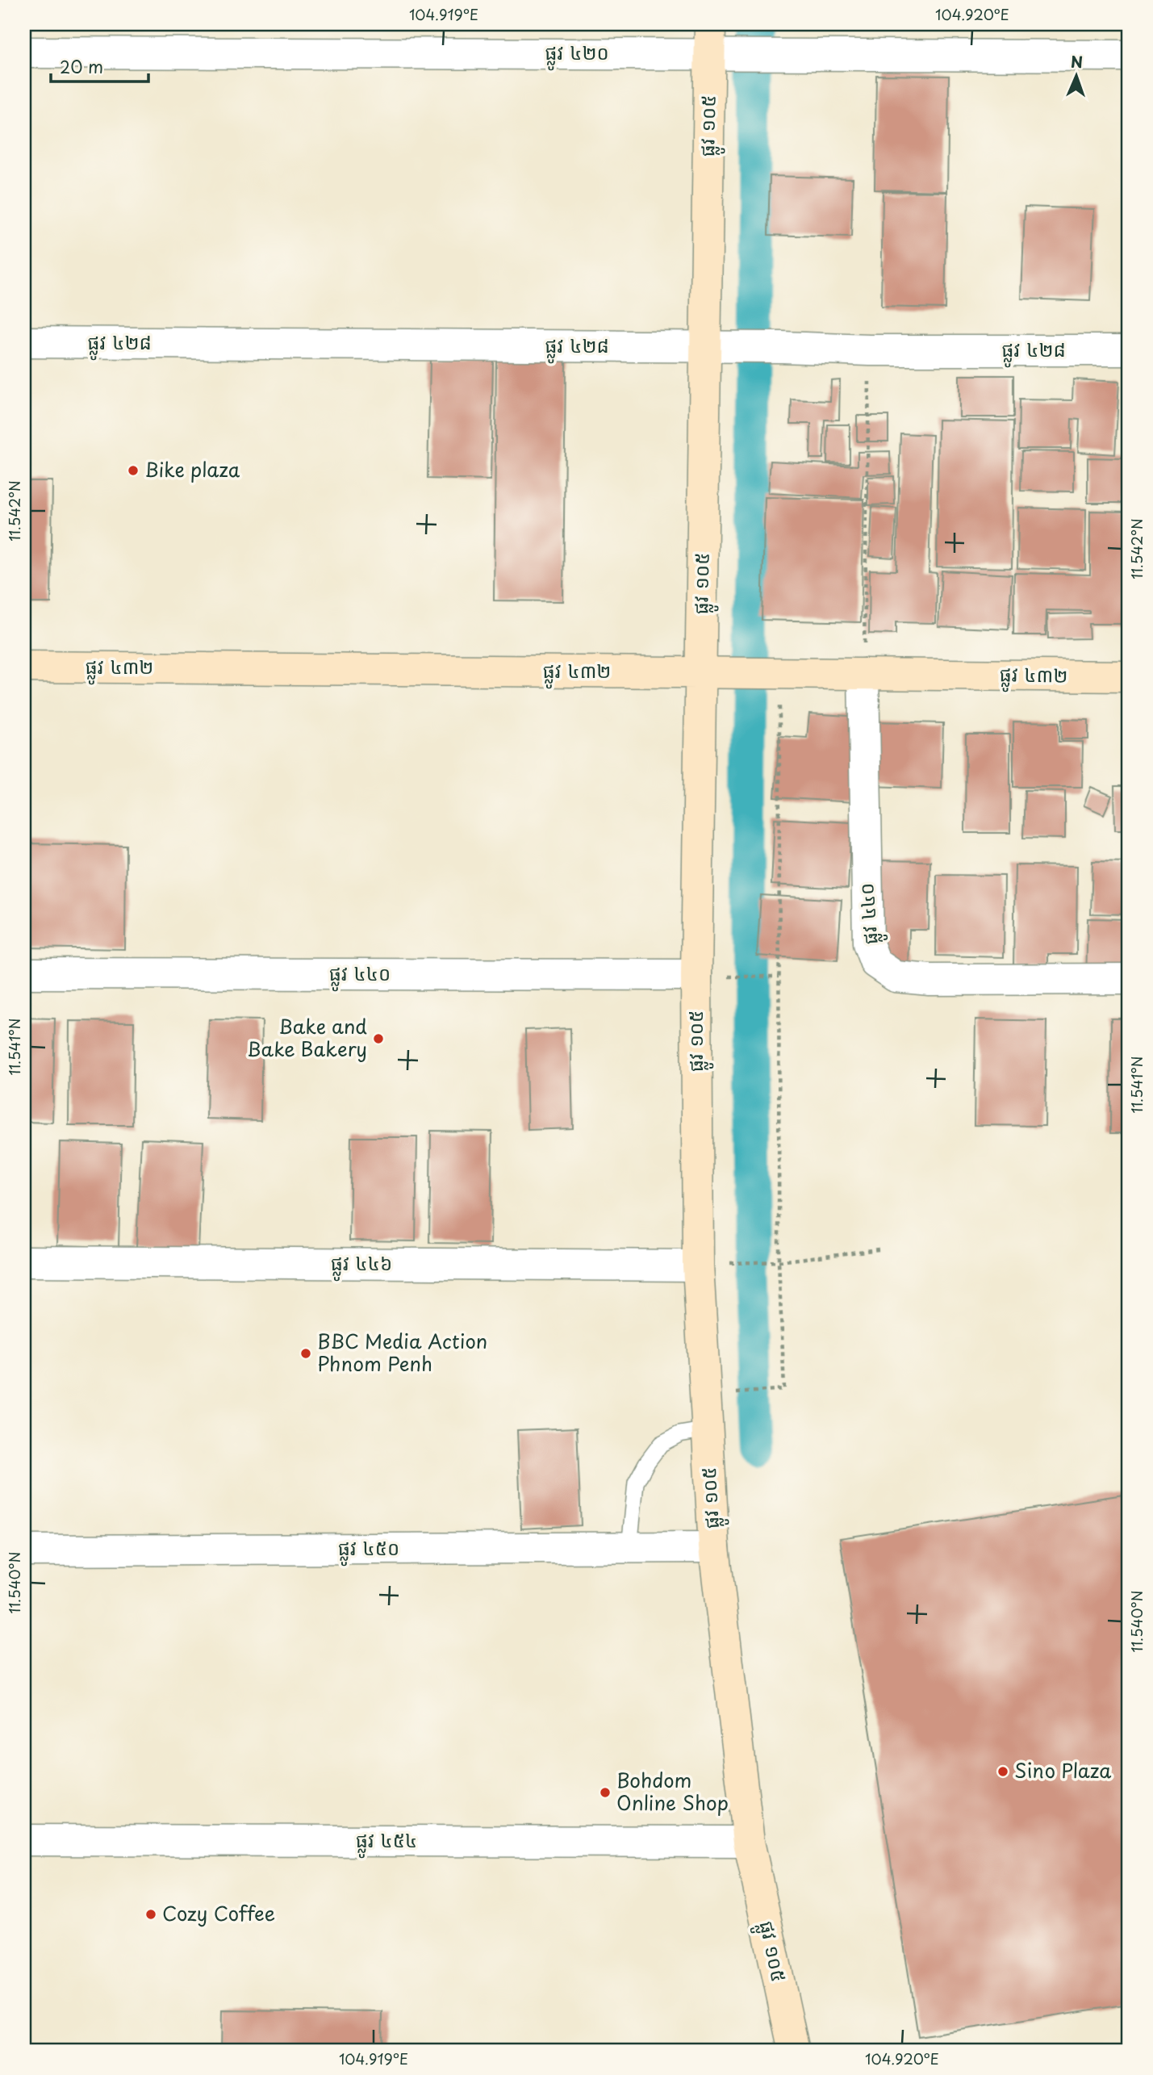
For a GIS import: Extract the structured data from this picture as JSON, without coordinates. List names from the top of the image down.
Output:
{
  "streets": {
    "street": [
      "ផ្លូវ ៤២០",
      "ផ្លូវ ១០៥",
      "ផ្លូវ ៤២៨",
      "ផ្លូវ ៤៣២",
      "ផ្លូវ ៤៤០",
      "ផ្លូវ ៤៤៦",
      "ផ្លូវ ៤៥០",
      "ផ្លូវ ៤៥៤"
    ]
  },
  "crossings": [
    ["ផ្លូវ ៤២០", "ផ្លូវ ១០៥"],
    ["ផ្លូវ ១០៥", "ផ្លូវ ៤២៨"],
    ["ផ្លូវ ១០៥", "ផ្លូវ ៤៣២"],
    ["ផ្លូវ ១០៥", "ផ្លូវ ៤៤០"],
    ["ផ្លូវ ១០៥", "ផ្លូវ ៤៤៦"],
    ["ផ្លូវ ១០៥", "ផ្លូវ ៤៥០"],
    ["ផ្លូវ ១០៥", "ផ្លូវ ៤៥៤"],
    ["ផ្លូវ ៤៣២", "ផ្លូវ ៤៤០"]
  ],
  "places": [
    "Bike plaza",
    "Bake and Bake Bakery",
    "BBC Media Action Phnom Penh",
    "Sino Plaza",
    "Bohdom Online Shop",
    "Cozy Coffee"
  ],
  "scale_bar": "20 m",
  "north": "top",
  "coordinates": [
    "104.919°E",
    "104.920°E",
    "11.542°N",
    "11.541°N",
    "11.540°N"
  ]
}
